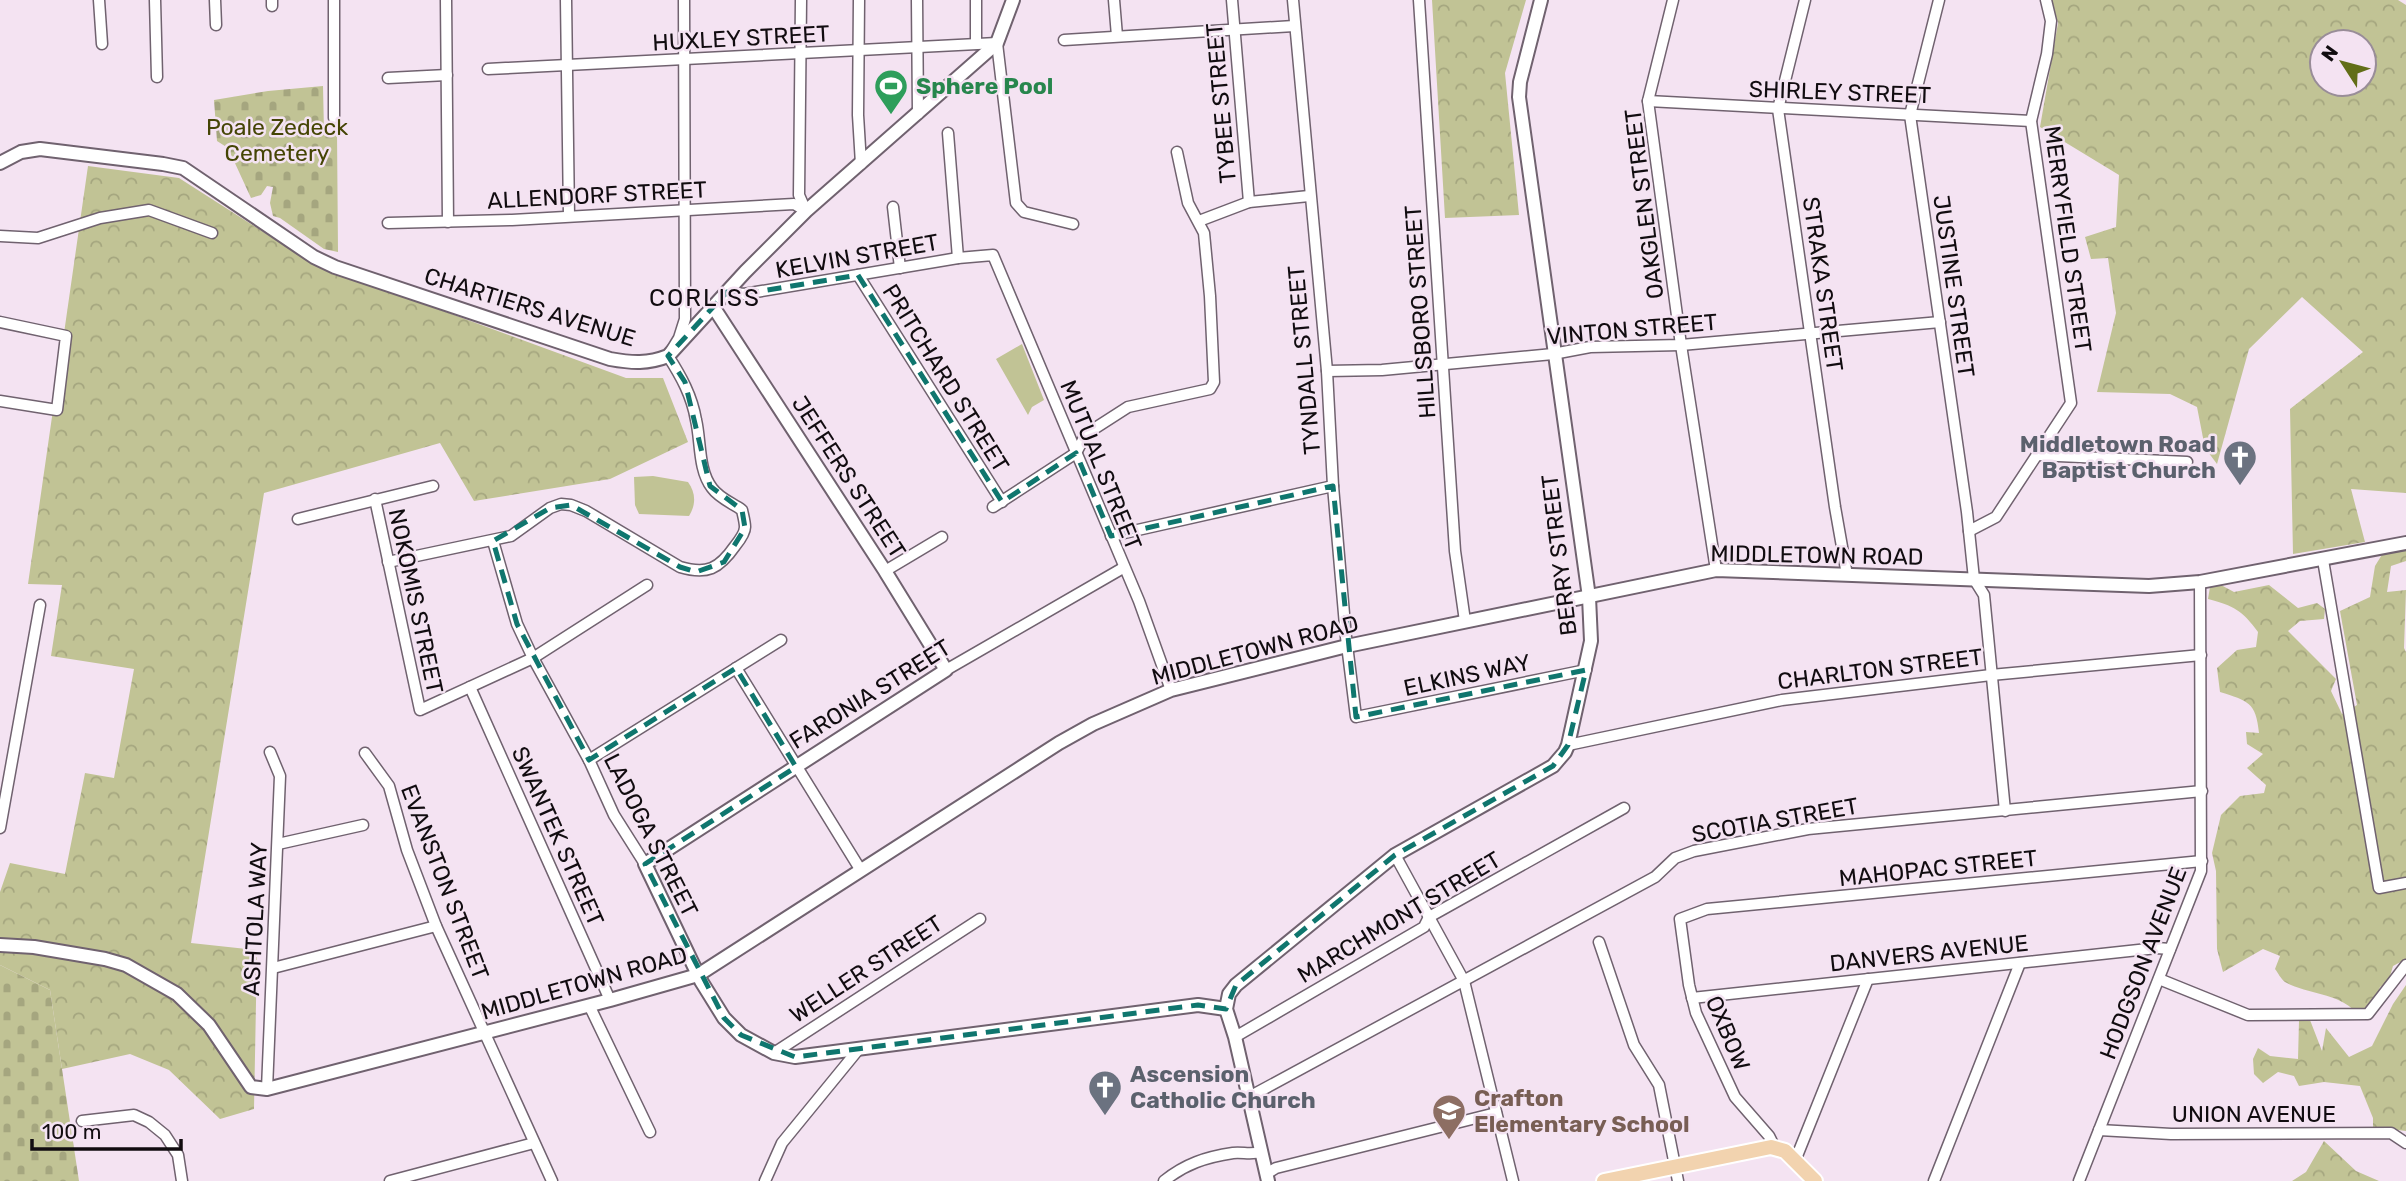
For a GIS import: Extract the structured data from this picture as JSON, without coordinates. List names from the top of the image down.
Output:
{
  "streets": {
    "street": [
      "HUXLEY STREET",
      "SHIRLEY STREET",
      "TYBEE STREET",
      "ALLENDORF STREET",
      "OAKGLEN STREET",
      "MERRYFIELD STREET",
      "KELVIN STREET",
      "STRAKA STREET",
      "JUSTINE STREET",
      "CHARTIERS AVENUE",
      "HILLSBORO STREET",
      "VINTON STREET",
      "TYNDALL STREET",
      "PRITCHARD STREET",
      "MUTUAL STREET",
      "JEFFERS STREET",
      "BERRY STREET",
      "MIDDLETOWN ROAD",
      "NOKOMIS STREET",
      "CHARLTON STREET",
      "ELKINS WAY",
      "FARONIA STREET",
      "SCOTIA STREET",
      "LADOGA STREET",
      "SWANTEK STREET",
      "MAHOPAC STREET",
      "EVANSTON STREET",
      "MARCHMONT STREET",
      "ASHTOLA WAY",
      "DANVERS AVENUE",
      "HODGSON AVENUE",
      "WELLER STREET",
      "OXBOW",
      "UNION AVENUE"
    ]
  },
  "crossings": [
    ["SHIRLEY STREET", "OAKGLEN STREET"],
    ["SHIRLEY STREET", "MERRYFIELD STREET"],
    ["SHIRLEY STREET", "STRAKA STREET"],
    ["SHIRLEY STREET", "JUSTINE STREET"],
    ["OAKGLEN STREET", "VINTON STREET"],
    ["OAKGLEN STREET", "MIDDLETOWN ROAD"],
    ["KELVIN STREET", "PRITCHARD STREET"],
    ["KELVIN STREET", "MUTUAL STREET"],
    ["STRAKA STREET", "VINTON STREET"],
    ["STRAKA STREET", "MIDDLETOWN ROAD"],
    ["JUSTINE STREET", "VINTON STREET"],
    ["JUSTINE STREET", "MIDDLETOWN ROAD"],
    ["JUSTINE STREET", "CHARLTON STREET"],
    ["JUSTINE STREET", "SCOTIA STREET"],
    ["HILLSBORO STREET", "VINTON STREET"],
    ["HILLSBORO STREET", "MIDDLETOWN ROAD"],
    ["VINTON STREET", "TYNDALL STREET"],
    ["VINTON STREET", "BERRY STREET"],
    ["TYNDALL STREET", "MIDDLETOWN ROAD"],
    ["TYNDALL STREET", "ELKINS WAY"],
    ["PRITCHARD STREET", "MUTUAL STREET"],
    ["MUTUAL STREET", "MIDDLETOWN ROAD"],
    ["MUTUAL STREET", "FARONIA STREET"],
    ["JEFFERS STREET", "FARONIA STREET"],
    ["BERRY STREET", "MIDDLETOWN ROAD"],
    ["BERRY STREET", "CHARLTON STREET"],
    ["BERRY STREET", "ELKINS WAY"],
    ["BERRY STREET", "LADOGA STREET"],
    ["MIDDLETOWN ROAD", "LADOGA STREET"],
    ["MIDDLETOWN ROAD", "SWANTEK STREET"],
    ["MIDDLETOWN ROAD", "EVANSTON STREET"],
    ["MIDDLETOWN ROAD", "ASHTOLA WAY"],
    ["MIDDLETOWN ROAD", "HODGSON AVENUE"],
    ["NOKOMIS STREET", "SWANTEK STREET"],
    ["CHARLTON STREET", "HODGSON AVENUE"],
    ["FARONIA STREET", "LADOGA STREET"],
    ["SCOTIA STREET", "HODGSON AVENUE"],
    ["LADOGA STREET", "WELLER STREET"],
    ["MAHOPAC STREET", "HODGSON AVENUE"],
    ["MAHOPAC STREET", "OXBOW"],
    ["DANVERS AVENUE", "HODGSON AVENUE"],
    ["DANVERS AVENUE", "OXBOW"],
    ["HODGSON AVENUE", "UNION AVENUE"]
  ],
  "districts": ["CORLISS"],
  "parks": ["Poale Zedeck Cemetery"],
  "places": {
    "sports": ["Sphere Pool"],
    "church": ["Middletown Road Baptist Church", "Ascension Catholic Church"],
    "school or university": ["Crafton Elementary School"]
  },
  "scale_bar": "100 m",
  "north": "top left"
}
